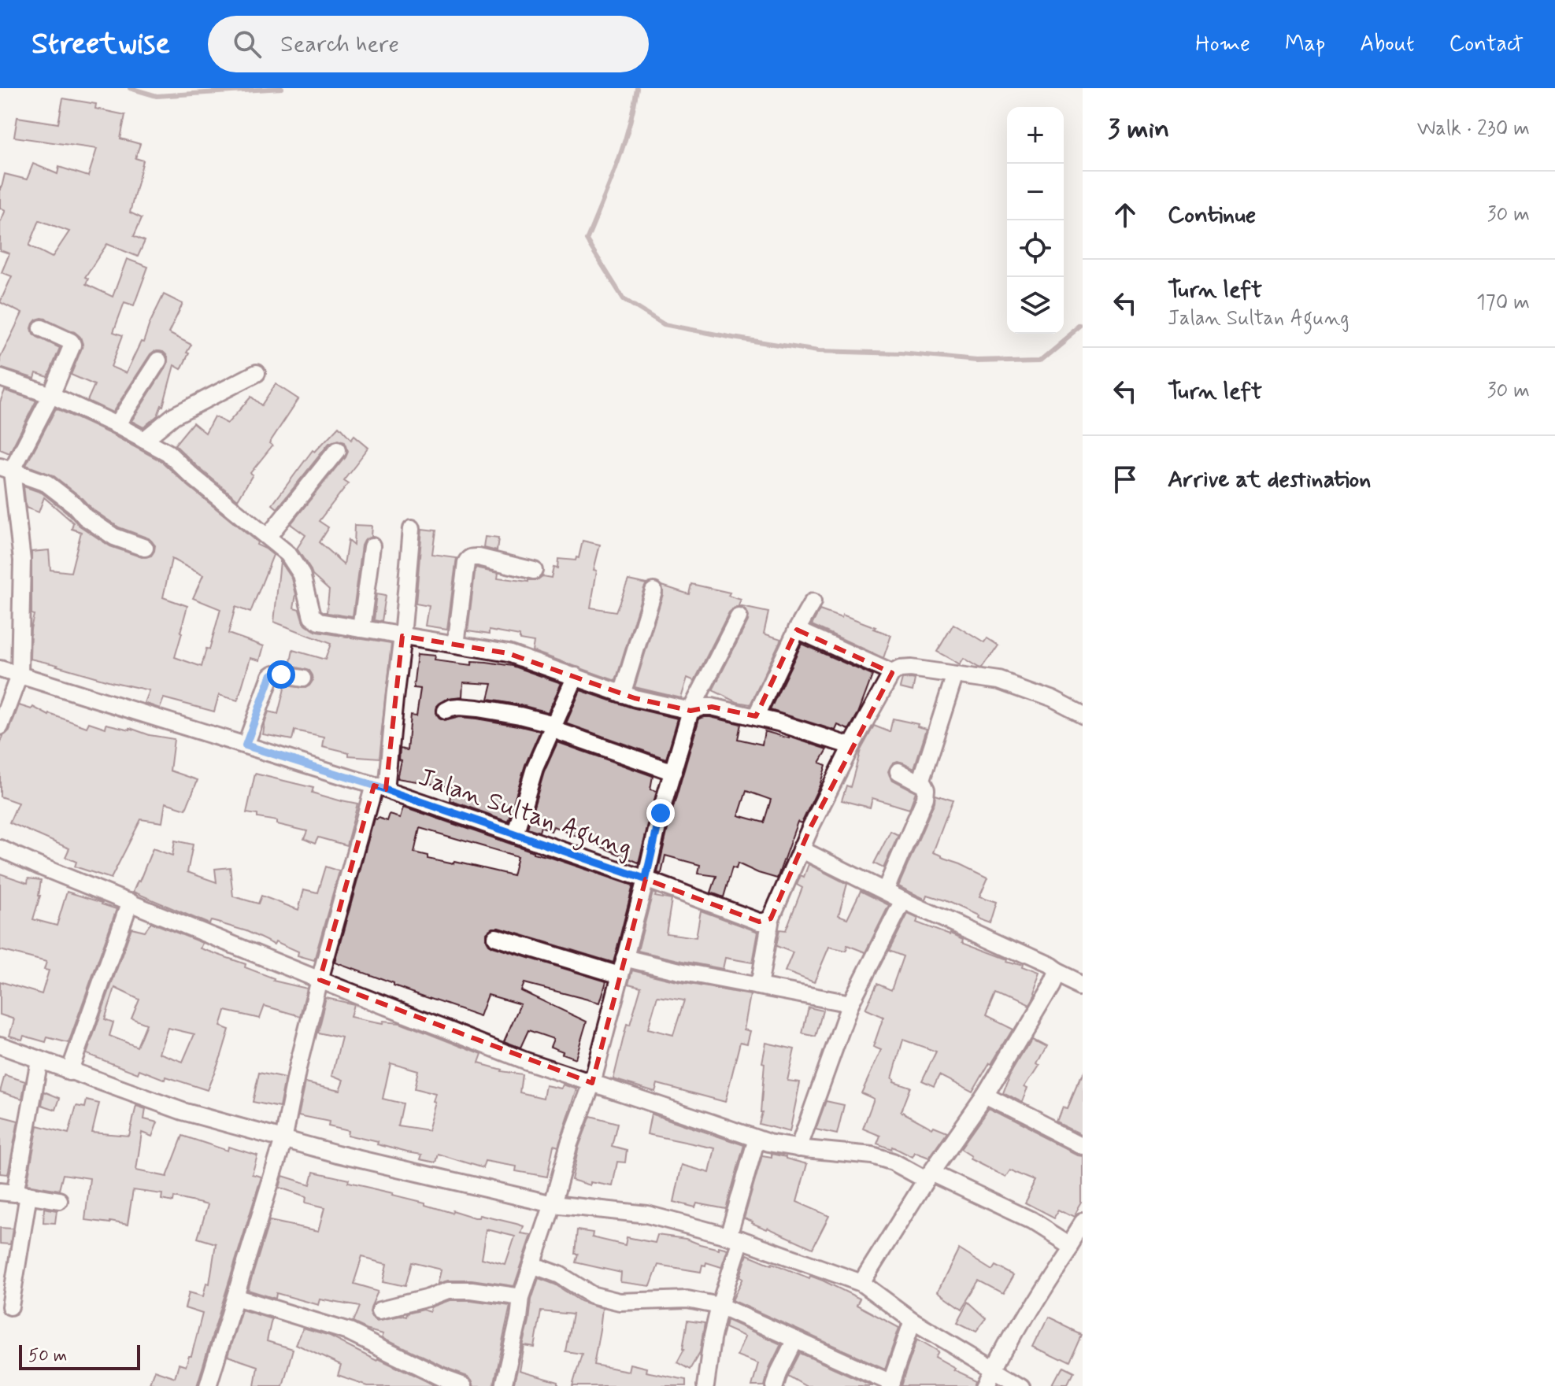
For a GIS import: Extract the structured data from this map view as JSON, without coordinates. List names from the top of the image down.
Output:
{
  "streets": {
    "street": ["Jalan Sultan Agung"]
  },
  "scale_bar": "50 m",
  "page": {
    "header": "Streetwise",
    "search": "Search here",
    "nav": [
      "Home",
      "Map",
      "About",
      "Contact"
    ],
    "heading": ["3 min", "Walk · 230 m"],
    "map_buttons": ["+", "−"],
    "list": [
      ["Continue", "30 m"],
      ["Turn left", "Jalan Sultan Agung", "170 m"],
      ["Turn left", "30 m"],
      "Arrive at destination"
    ],
    "scale": "50 m"
  }
}
